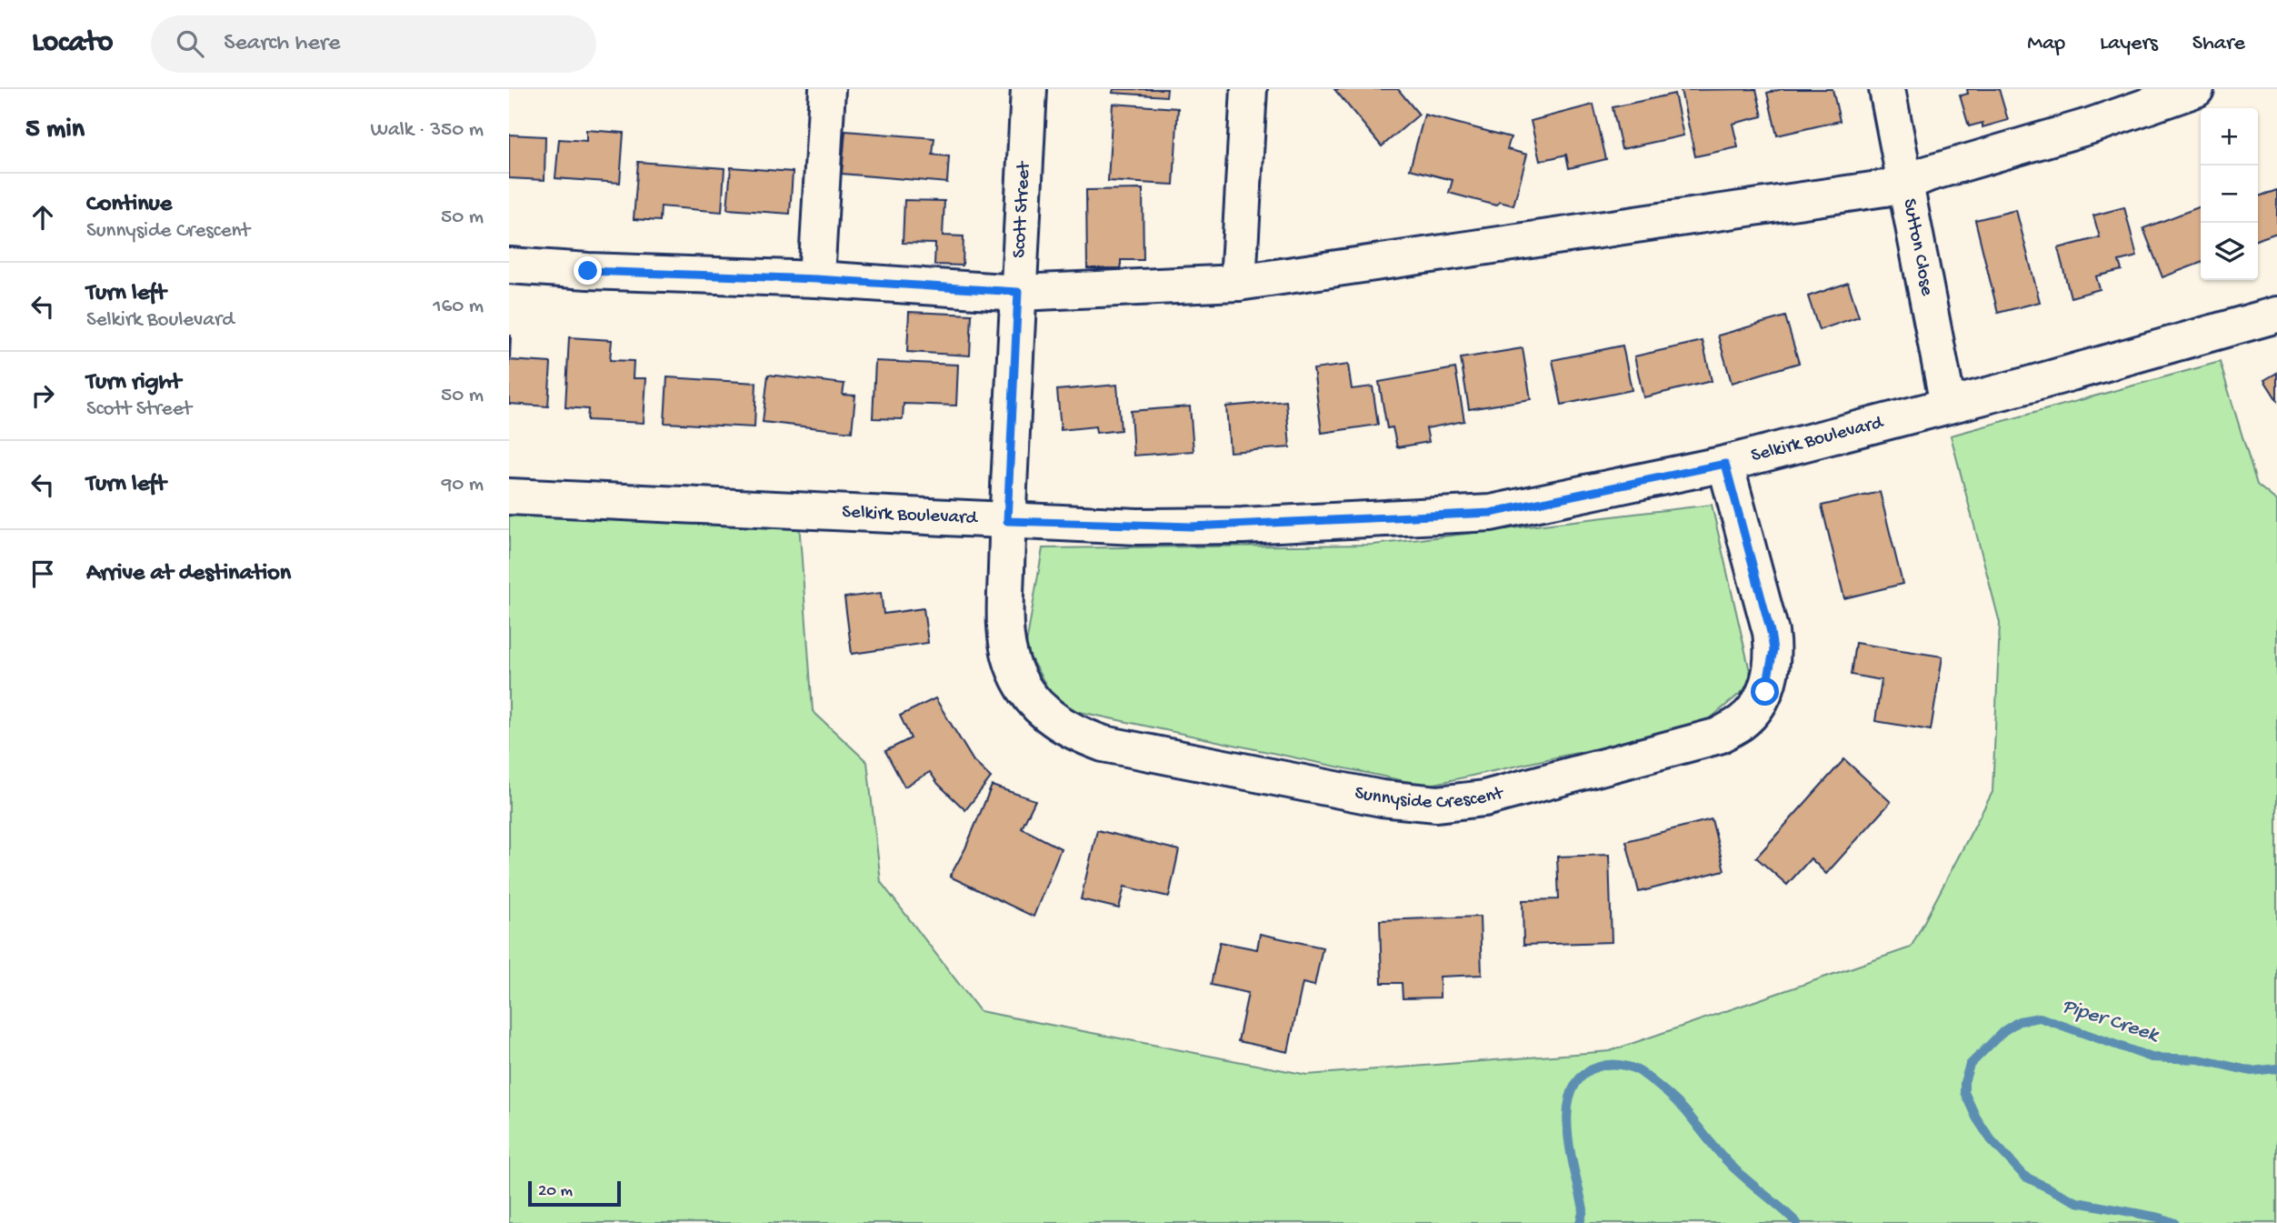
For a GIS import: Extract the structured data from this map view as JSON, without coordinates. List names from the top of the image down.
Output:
{
  "streets": {
    "street": [
      "Scott Street",
      "Sutton Close",
      "Selkirk Boulevard",
      "Sunnyside Crescent"
    ]
  },
  "crossings": [
    ["Scott Street", "Selkirk Boulevard"],
    ["Scott Street", "Sunnyside Crescent"],
    ["Sutton Close", "Selkirk Boulevard"],
    ["Selkirk Boulevard", "Sunnyside Crescent"]
  ],
  "water": ["Piper Creek"],
  "scale_bar": "20 m",
  "page": {
    "header": "Locato",
    "search": "Search here",
    "nav": ["Map", "Layers", "Share"],
    "heading": ["5 min", "Walk · 350 m"],
    "map_buttons": ["+", "−"],
    "list": [
      ["Continue", "Sunnyside Crescent", "50 m"],
      ["Turn left", "Selkirk Boulevard", "160 m"],
      ["Turn right", "Scott Street", "50 m"],
      ["Turn left", "90 m"],
      "Arrive at destination"
    ],
    "scale": "20 m"
  }
}
